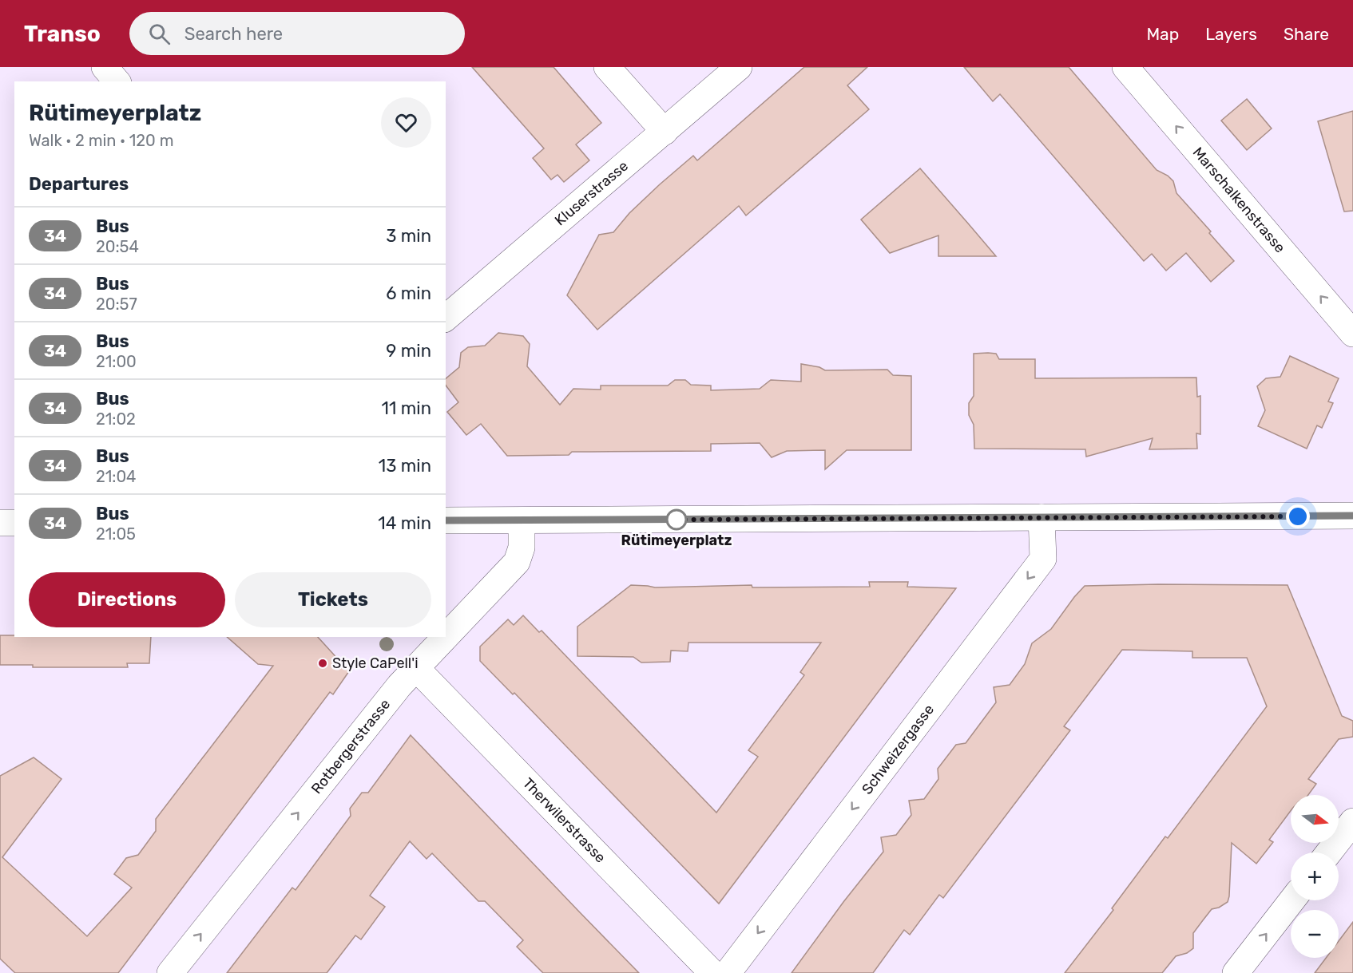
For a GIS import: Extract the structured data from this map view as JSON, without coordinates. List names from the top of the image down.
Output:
{
  "streets": {
    "street": [
      "Kluserstrasse",
      "Marschalkenstrasse",
      "Rotbergerstrasse",
      "Schweizergasse",
      "Therwilerstrasse"
    ]
  },
  "crossings": [
    ["Rotbergerstrasse", "Therwilerstrasse"]
  ],
  "one_way": ["Marschalkenstrasse", "Rotbergerstrasse", "Schweizergasse"],
  "places": ["Rütimeyerplatz", "Style CaPell'i"],
  "lines": ["bus line 34"],
  "north": "right",
  "page": {
    "header": "Transo",
    "search": "Search here",
    "nav": ["Map", "Layers", "Share"],
    "heading": [
      ["Rütimeyerplatz", "Walk · 2 min · 120 m"],
      "Departures"
    ],
    "list": [
      {
        "mark": "34",
        "name": "Bus",
        "note": "20:54",
        "value": "3 min"
      },
      {
        "mark": "34",
        "name": "Bus",
        "note": "20:57",
        "value": "6 min"
      },
      {
        "mark": "34",
        "name": "Bus",
        "note": "21:00",
        "value": "9 min"
      },
      {
        "mark": "34",
        "name": "Bus",
        "note": "21:02",
        "value": "11 min"
      },
      {
        "mark": "34",
        "name": "Bus",
        "note": "21:04",
        "value": "13 min"
      },
      {
        "mark": "34",
        "name": "Bus",
        "note": "21:05",
        "value": "14 min"
      }
    ],
    "buttons": ["Directions", "Tickets"],
    "map_buttons": ["+", "−"]
  }
}
